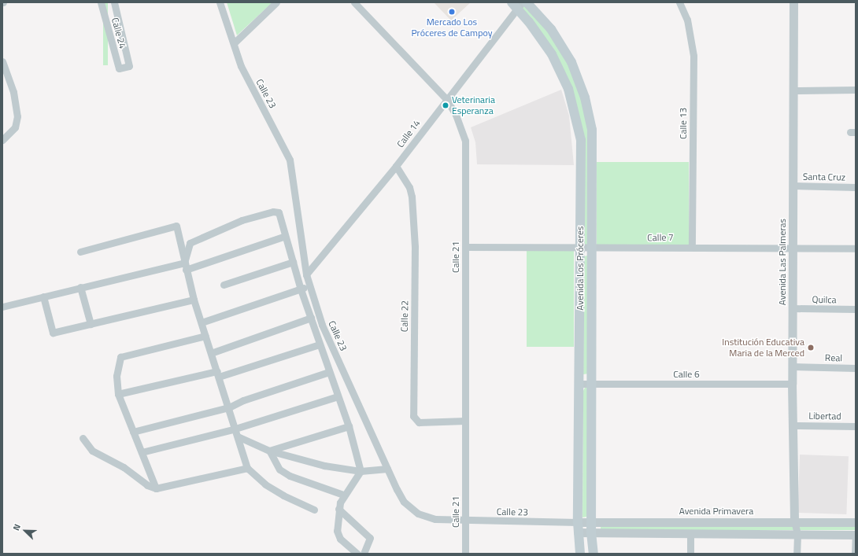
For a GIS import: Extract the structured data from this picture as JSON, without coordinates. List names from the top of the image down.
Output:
{
  "streets": {
    "main road": ["Avenida Los Próceres"],
    "street": [
      "Calle 24",
      "Calle 23",
      "Calle 13",
      "Calle 14",
      "Santa Cruz",
      "Calle 7",
      "Calle 21",
      "Avenida Las Palmeras",
      "Quilca",
      "Calle 22",
      "Real",
      "Calle 6",
      "Libertad",
      "Avenida Primavera"
    ]
  },
  "crossings": [
    ["Calle 23", "Calle 14"],
    ["Calle 23", "Calle 21"],
    ["Calle 23", "Avenida Los Próceres"],
    ["Calle 23", "Avenida Primavera"],
    ["Calle 13", "Calle 7"],
    ["Calle 14", "Calle 21"],
    ["Calle 14", "Avenida Los Próceres"],
    ["Calle 14", "Calle 22"],
    ["Santa Cruz", "Avenida Las Palmeras"],
    ["Calle 7", "Calle 21"],
    ["Calle 7", "Avenida Las Palmeras"],
    ["Calle 7", "Avenida Los Próceres"],
    ["Calle 21", "Calle 22"],
    ["Avenida Las Palmeras", "Quilca"],
    ["Avenida Las Palmeras", "Real"],
    ["Avenida Las Palmeras", "Calle 6"],
    ["Avenida Las Palmeras", "Libertad"],
    ["Avenida Las Palmeras", "Avenida Primavera"],
    ["Avenida Los Próceres", "Calle 6"],
    ["Avenida Los Próceres", "Avenida Primavera"]
  ],
  "places": ["Mercado Los Próceres de Campoy", "Veterinaria Esperanza", "Institución Educativa Maria de la Merced"],
  "north": "top left"
}
